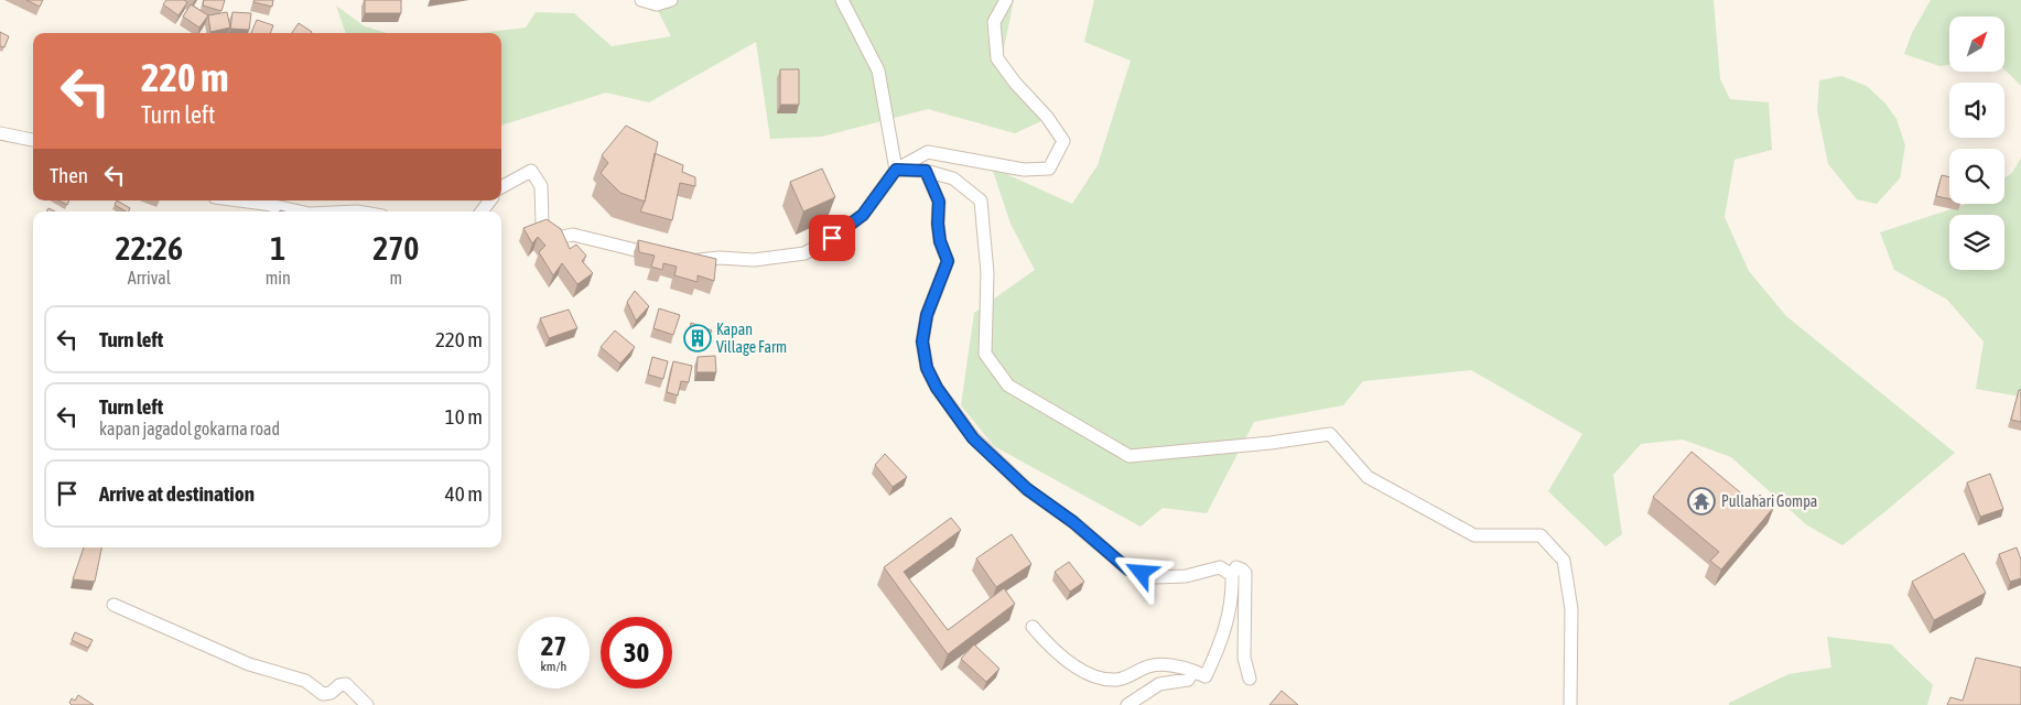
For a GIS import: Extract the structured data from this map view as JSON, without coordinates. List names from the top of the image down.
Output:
{
  "places": {
    "building": ["Kapan Village Farm"],
    "temple": ["Pullahari Gompa"]
  },
  "north": "top right",
  "page": {
    "turn": ["220 m", "Turn left"],
    "then": "Then",
    "eta": [
      "22:26",
      "Arrival",
      "1",
      "min",
      "270",
      "m"
    ],
    "list": [
      {
        "name": "Turn left",
        "value": "220 m"
      },
      {
        "name": "Turn left",
        "note": "kapan jagadol gokarna road",
        "value": "10 m"
      },
      {
        "name": "Arrive at destination",
        "value": "40 m"
      }
    ],
    "speed": "27 km/h",
    "limit": "30"
  }
}
